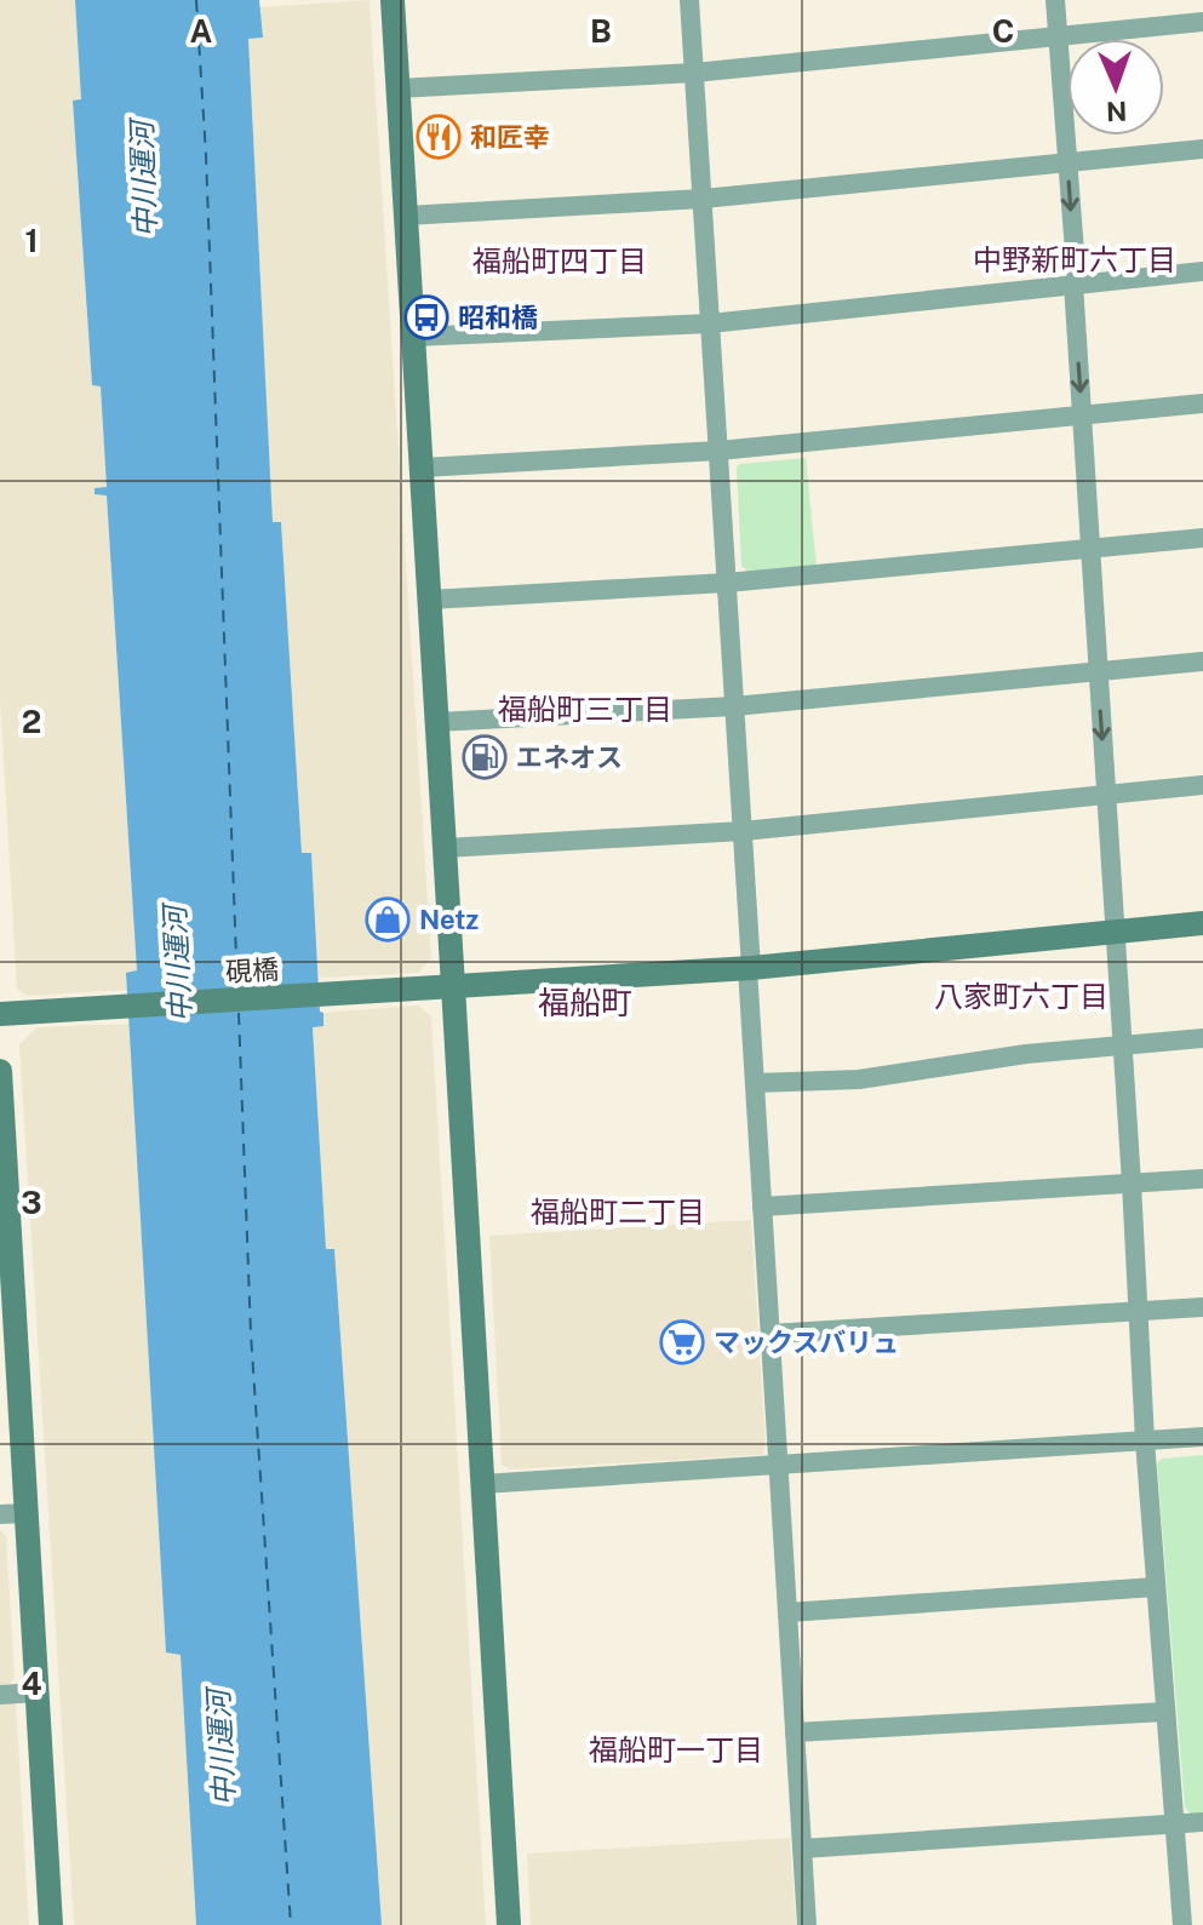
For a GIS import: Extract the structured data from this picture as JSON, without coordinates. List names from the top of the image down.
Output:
{
  "streets": {
    "street": ["硯橋"]
  },
  "districts": [
    "中野新町六丁目",
    "福船町四丁目",
    "福船町三丁目",
    "八家町六丁目",
    "福船町",
    "福船町二丁目",
    "福船町一丁目"
  ],
  "water": ["中川運河"],
  "places": {
    "restaurant": ["和匠幸"],
    "bus stop": ["昭和橋"],
    "fuel station": ["エネオス"],
    "shop": ["Netz"],
    "supermarket": ["マックスバリュ"]
  },
  "north": "bottom",
  "grid": {
    "columns": ["A", "B", "C"],
    "rows": [
      "1",
      "2",
      "3",
      "4"
    ]
  }
}
